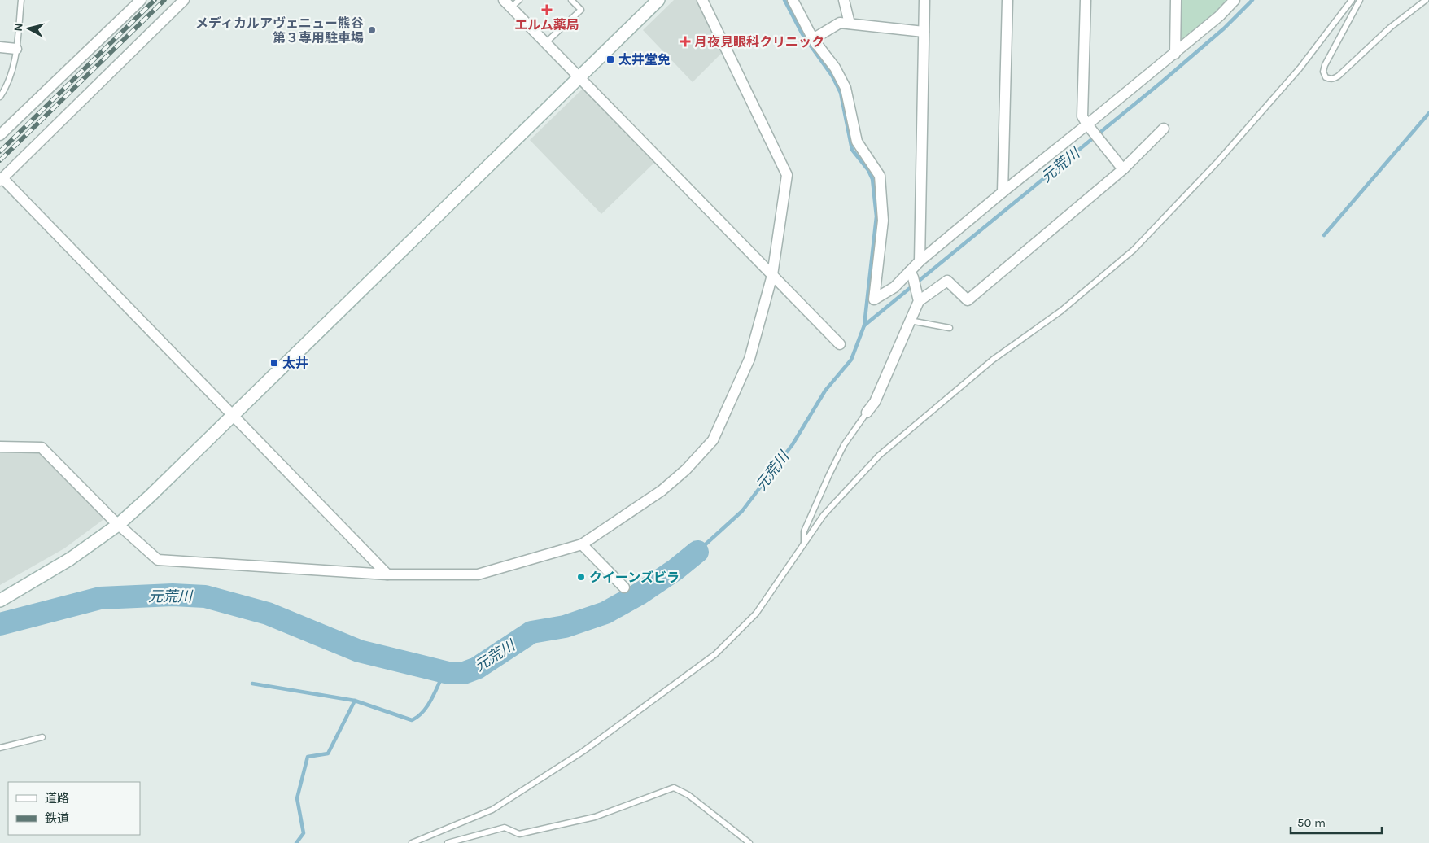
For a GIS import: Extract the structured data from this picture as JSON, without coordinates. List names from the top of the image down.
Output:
{
  "water": ["元荒川"],
  "places": {
    "health": ["エルム薬局", "月夜見眼科クリニック"],
    "other": ["メディカルアヴェニュー熊谷 第３専用駐車場", "クイーンズビラ"],
    "transit": ["太井堂免", "太井"]
  },
  "legend": ["道路", "鉄道"],
  "scale_bar": "50 m",
  "north": "left"
}
